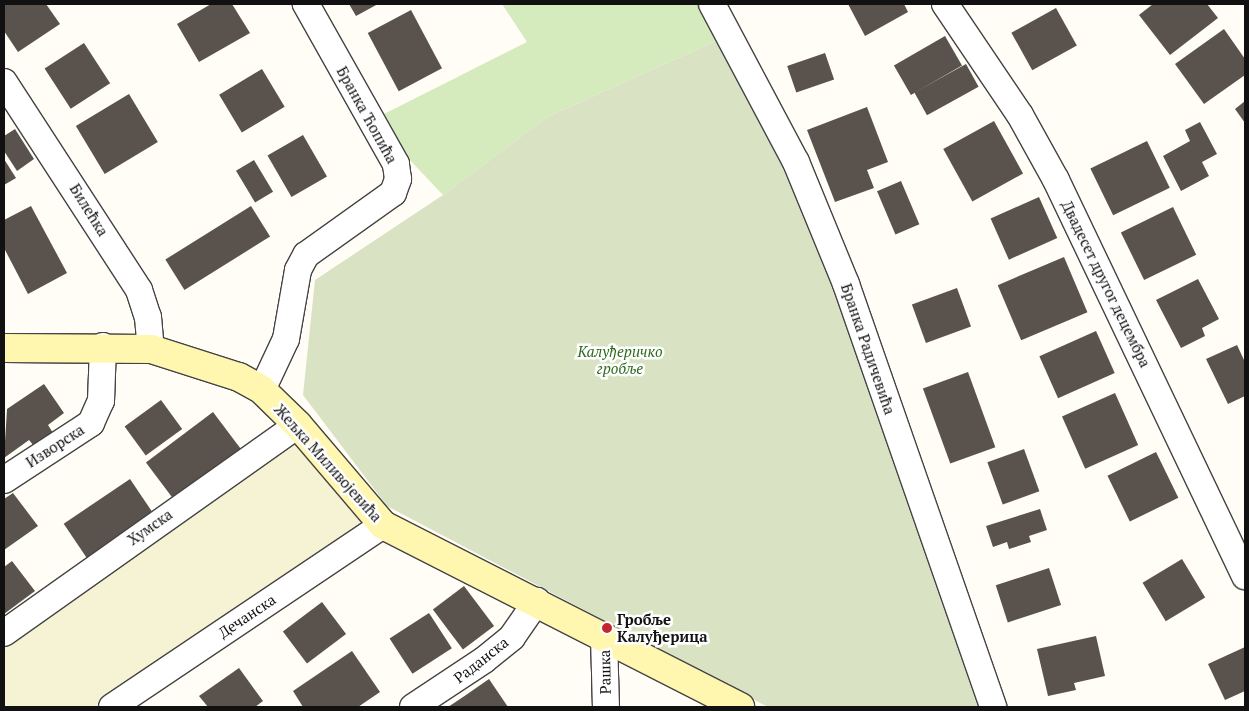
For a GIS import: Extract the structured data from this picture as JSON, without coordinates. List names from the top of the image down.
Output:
{
  "streets": {
    "street": [
      "Бранка Ћопића",
      "Билећка",
      "Двадесет другог децембра",
      "Бранка Радичевића",
      "Изворска",
      "Жељка Миливојевића",
      "Хумска",
      "Дечанска",
      "Раданска",
      "Рашка"
    ]
  },
  "crossings": [
    ["Бранка Ћопића", "Жељка Миливојевића"],
    ["Билећка", "Жељка Миливојевића"],
    ["Изворска", "Жељка Миливојевића"],
    ["Жељка Миливојевића", "Хумска"],
    ["Жељка Миливојевића", "Дечанска"],
    ["Жељка Миливојевића", "Раданска"],
    ["Жељка Миливојевића", "Рашка"]
  ],
  "parks": ["Калуђеричко гробље"],
  "places": ["Гробље Калуђерица"]
}
